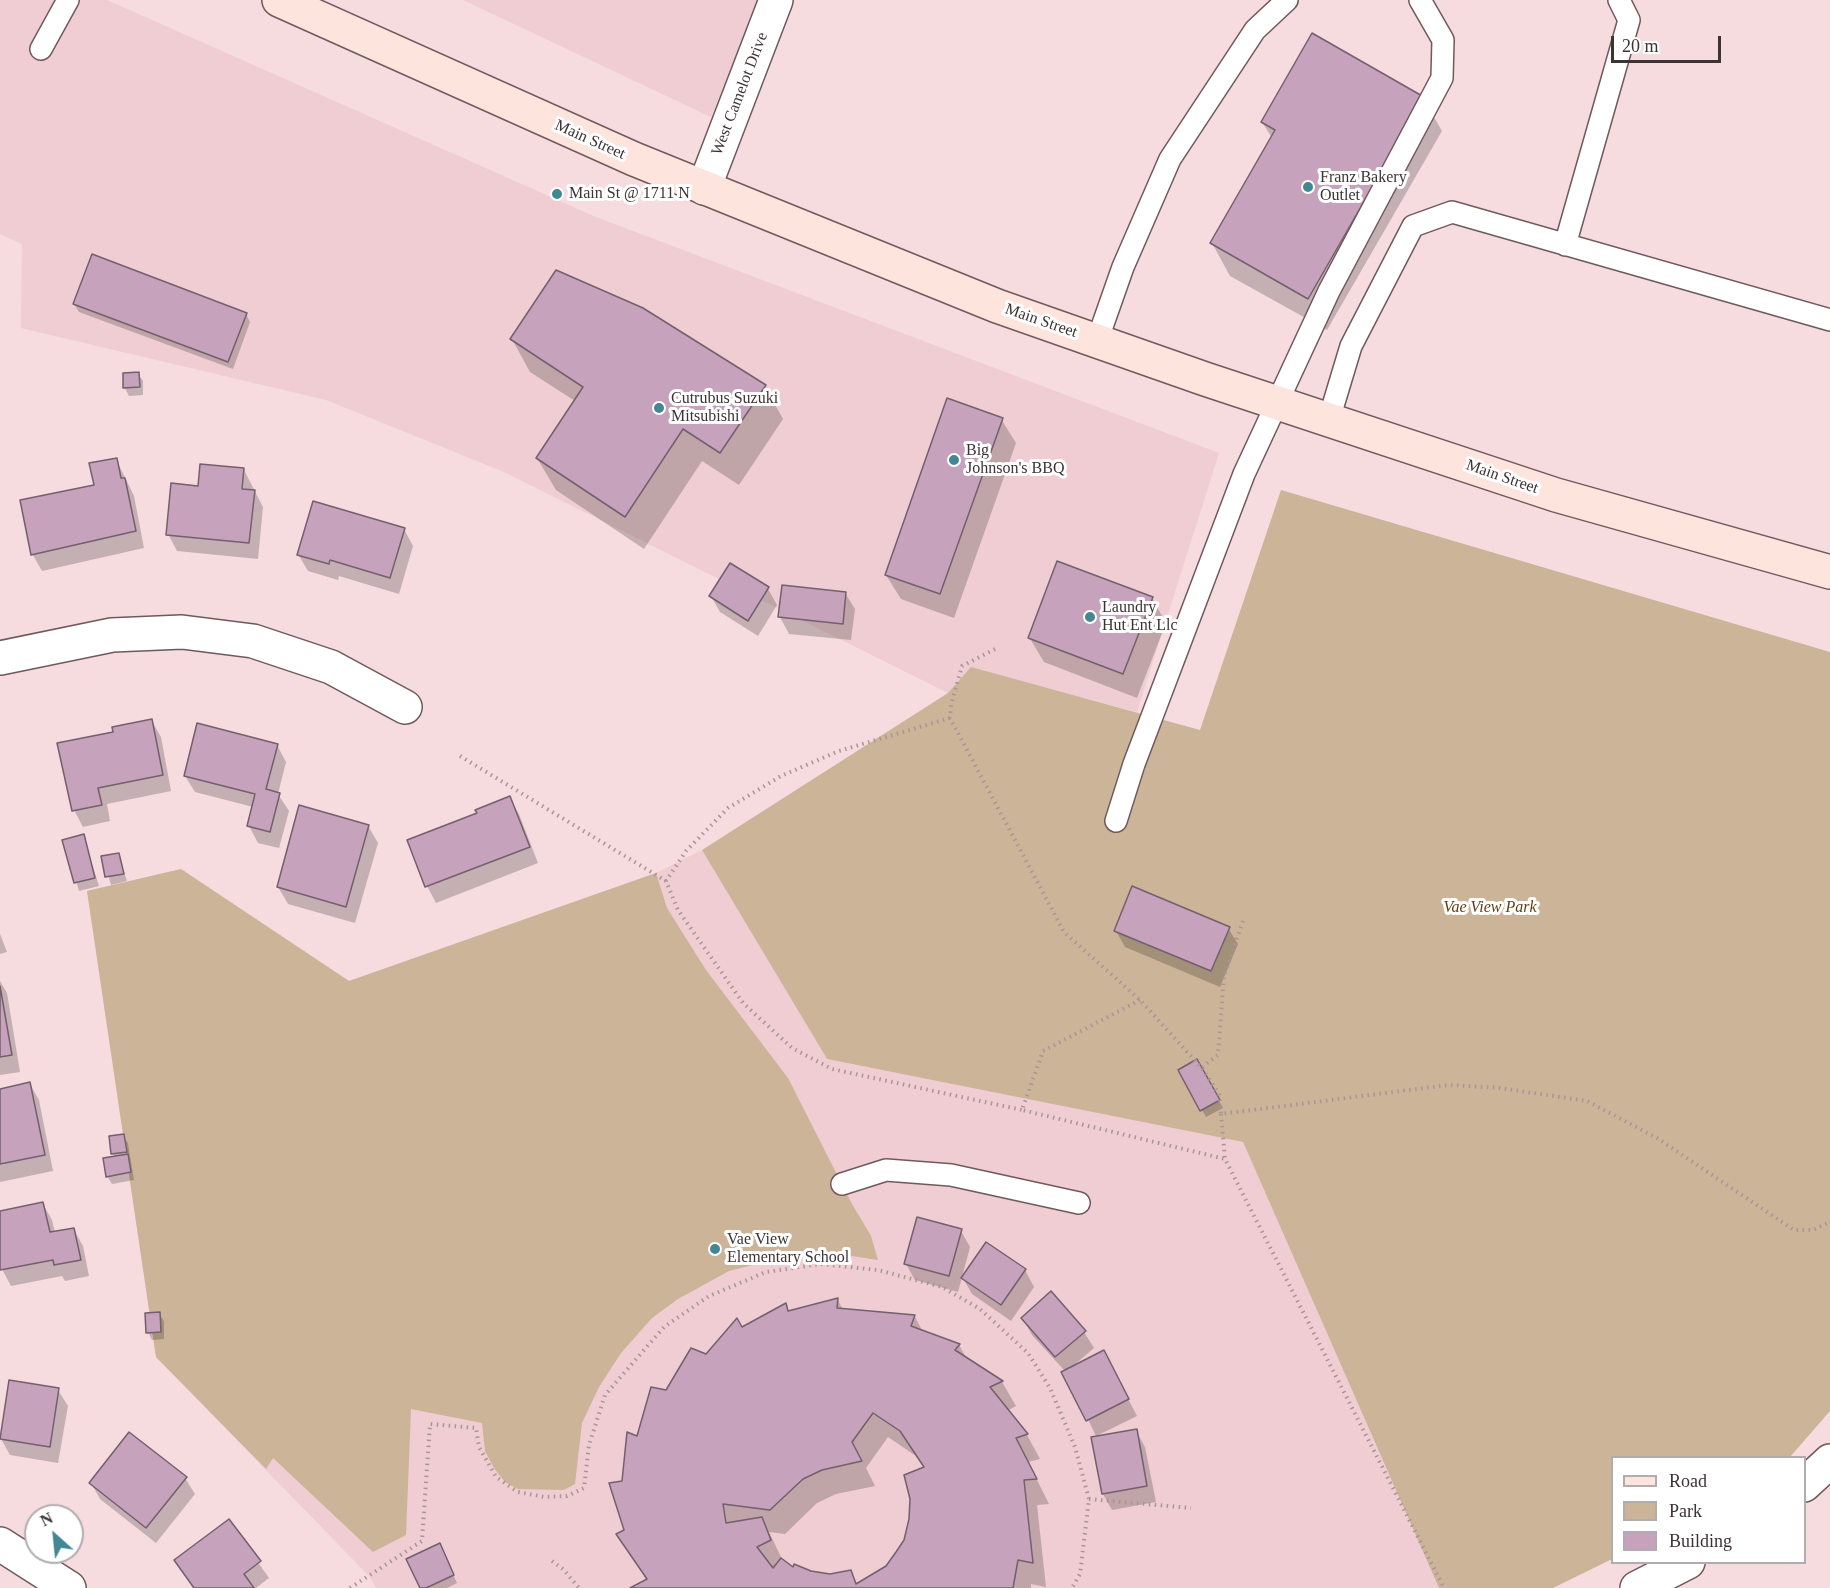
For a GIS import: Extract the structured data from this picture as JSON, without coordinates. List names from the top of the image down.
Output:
{
  "streets": {
    "main road": ["Main Street"],
    "street": ["West Camelot Drive"]
  },
  "crossings": [
    ["West Camelot Drive", "Main Street"]
  ],
  "parks": ["Vae View Park"],
  "places": [
    "Franz Bakery Outlet",
    "Main St @ 1711 N",
    "Cutrubus Suzuki Mitsubishi",
    "Big Johnson's BBQ",
    "Laundry Hut Ent Llc",
    "Vae View Elementary School"
  ],
  "legend": ["Road", "Park", "Building"],
  "scale_bar": "20 m",
  "north": "top left"
}
